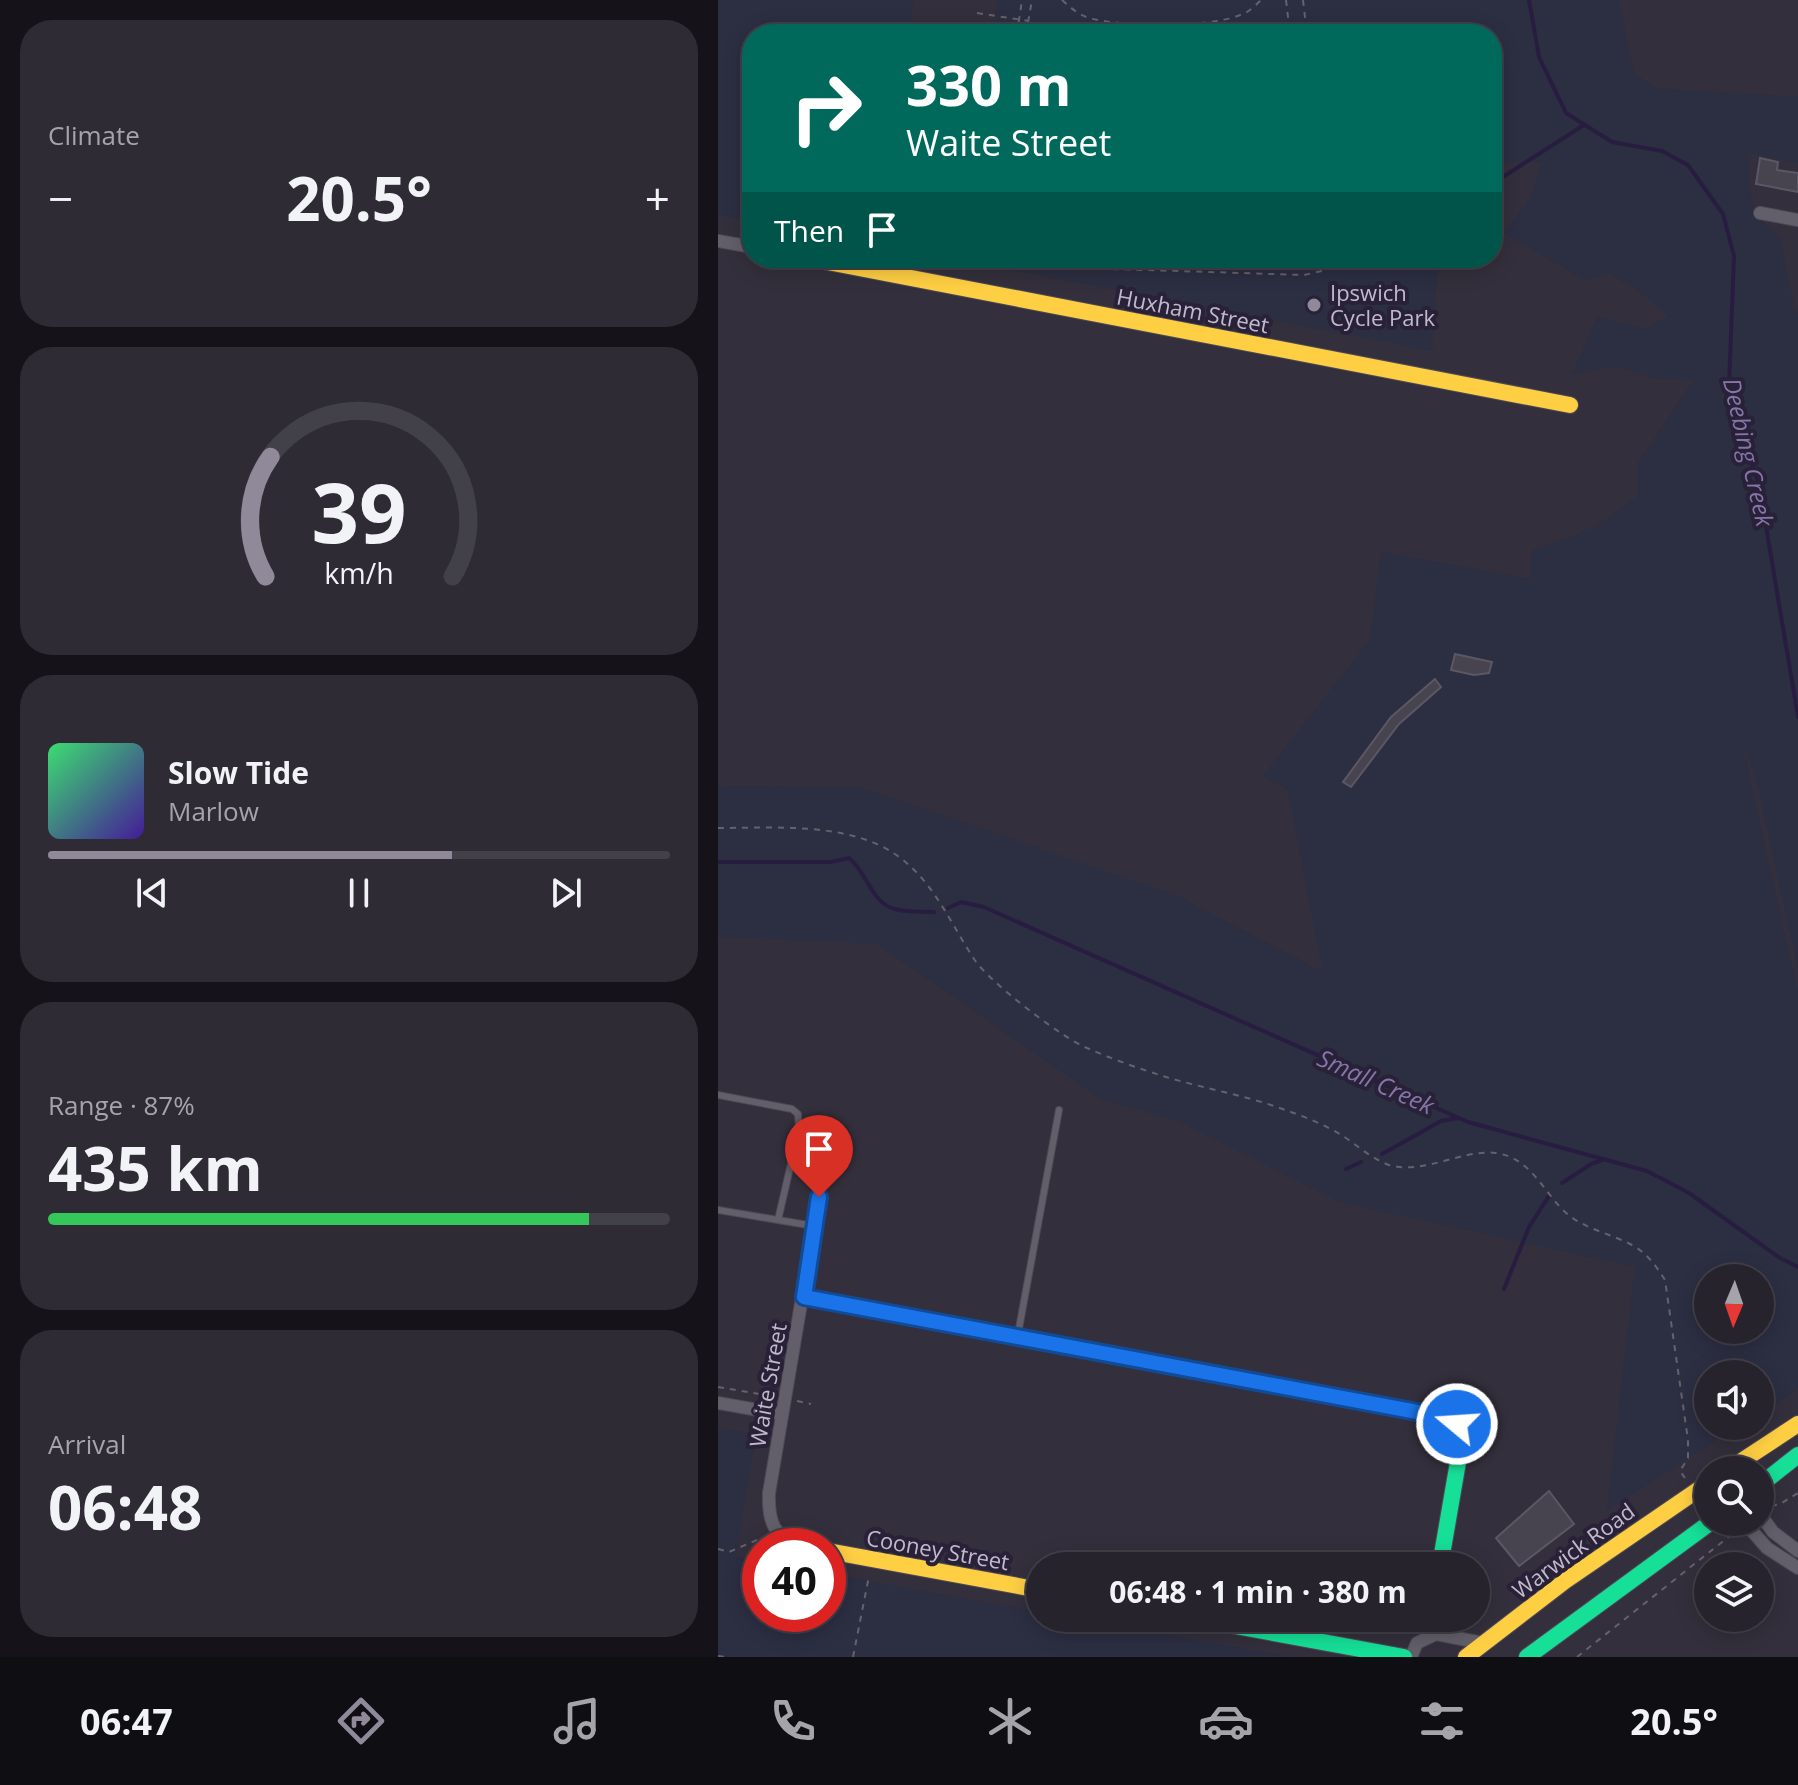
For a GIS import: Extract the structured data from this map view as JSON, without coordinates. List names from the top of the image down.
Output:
{
  "streets": {
    "street": [
      "Huxham Street",
      "Waite Street",
      "Cooney Street",
      "Warwick Road"
    ]
  },
  "water": ["Deebing Creek", "Small Creek"],
  "places": ["Ipswich Cycle Park"],
  "north": "bottom",
  "page": {
    "tile": [
      "Climate",
      ["Range · 87%", "435 km"],
      ["Arrival", "06:48"]
    ],
    "turn": ["330 m", "Waite Street"],
    "heat": ["−", "20.5°", "+"],
    "then": "Then",
    "song": ["Slow Tide", "Marlow"],
    "limit": "40",
    "trip": "06:48 · 1 min · 380 m",
    "tabs": ["06:47", "20.5°"],
    "gauge": ["39", "km/h"]
  }
}
